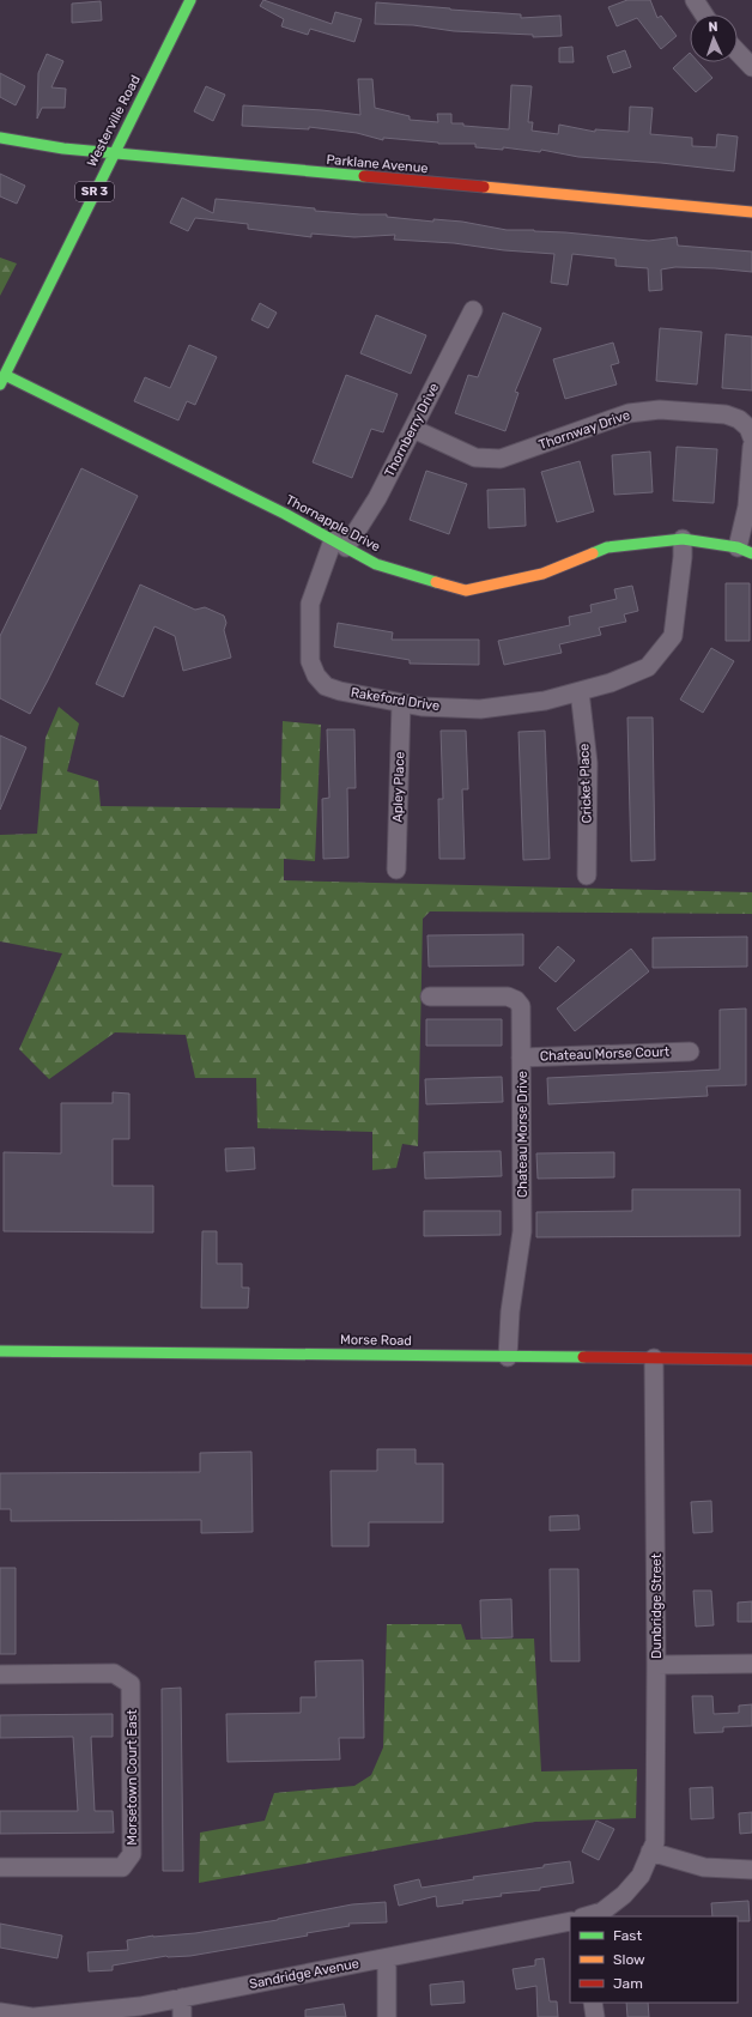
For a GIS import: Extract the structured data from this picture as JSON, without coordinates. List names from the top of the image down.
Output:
{
  "streets": {
    "street": [
      "Westerville Road",
      "Parklane Avenue",
      "SR 3",
      "Thornberry Drive",
      "Thornway Drive",
      "Thornapple Drive",
      "Rakeford Drive",
      "Cricket Place",
      "Apley Place",
      "Chateau Morse Court",
      "Chateau Morse Drive",
      "Morse Road",
      "Dunbridge Street",
      "Morsetown Court East",
      "Sandridge Avenue"
    ]
  },
  "crossings": [
    ["Westerville Road", "Parklane Avenue"],
    ["Westerville Road", "Thornapple Drive"],
    ["Thornberry Drive", "Thornway Drive"],
    ["Thornberry Drive", "Thornapple Drive"],
    ["Thornberry Drive", "Rakeford Drive"],
    ["Thornapple Drive", "Rakeford Drive"],
    ["Rakeford Drive", "Cricket Place"],
    ["Rakeford Drive", "Apley Place"],
    ["Chateau Morse Court", "Chateau Morse Drive"],
    ["Chateau Morse Drive", "Morse Road"],
    ["Morse Road", "Dunbridge Street"]
  ],
  "legend": ["Fast", "Slow", "Jam"],
  "north": "top"
}
